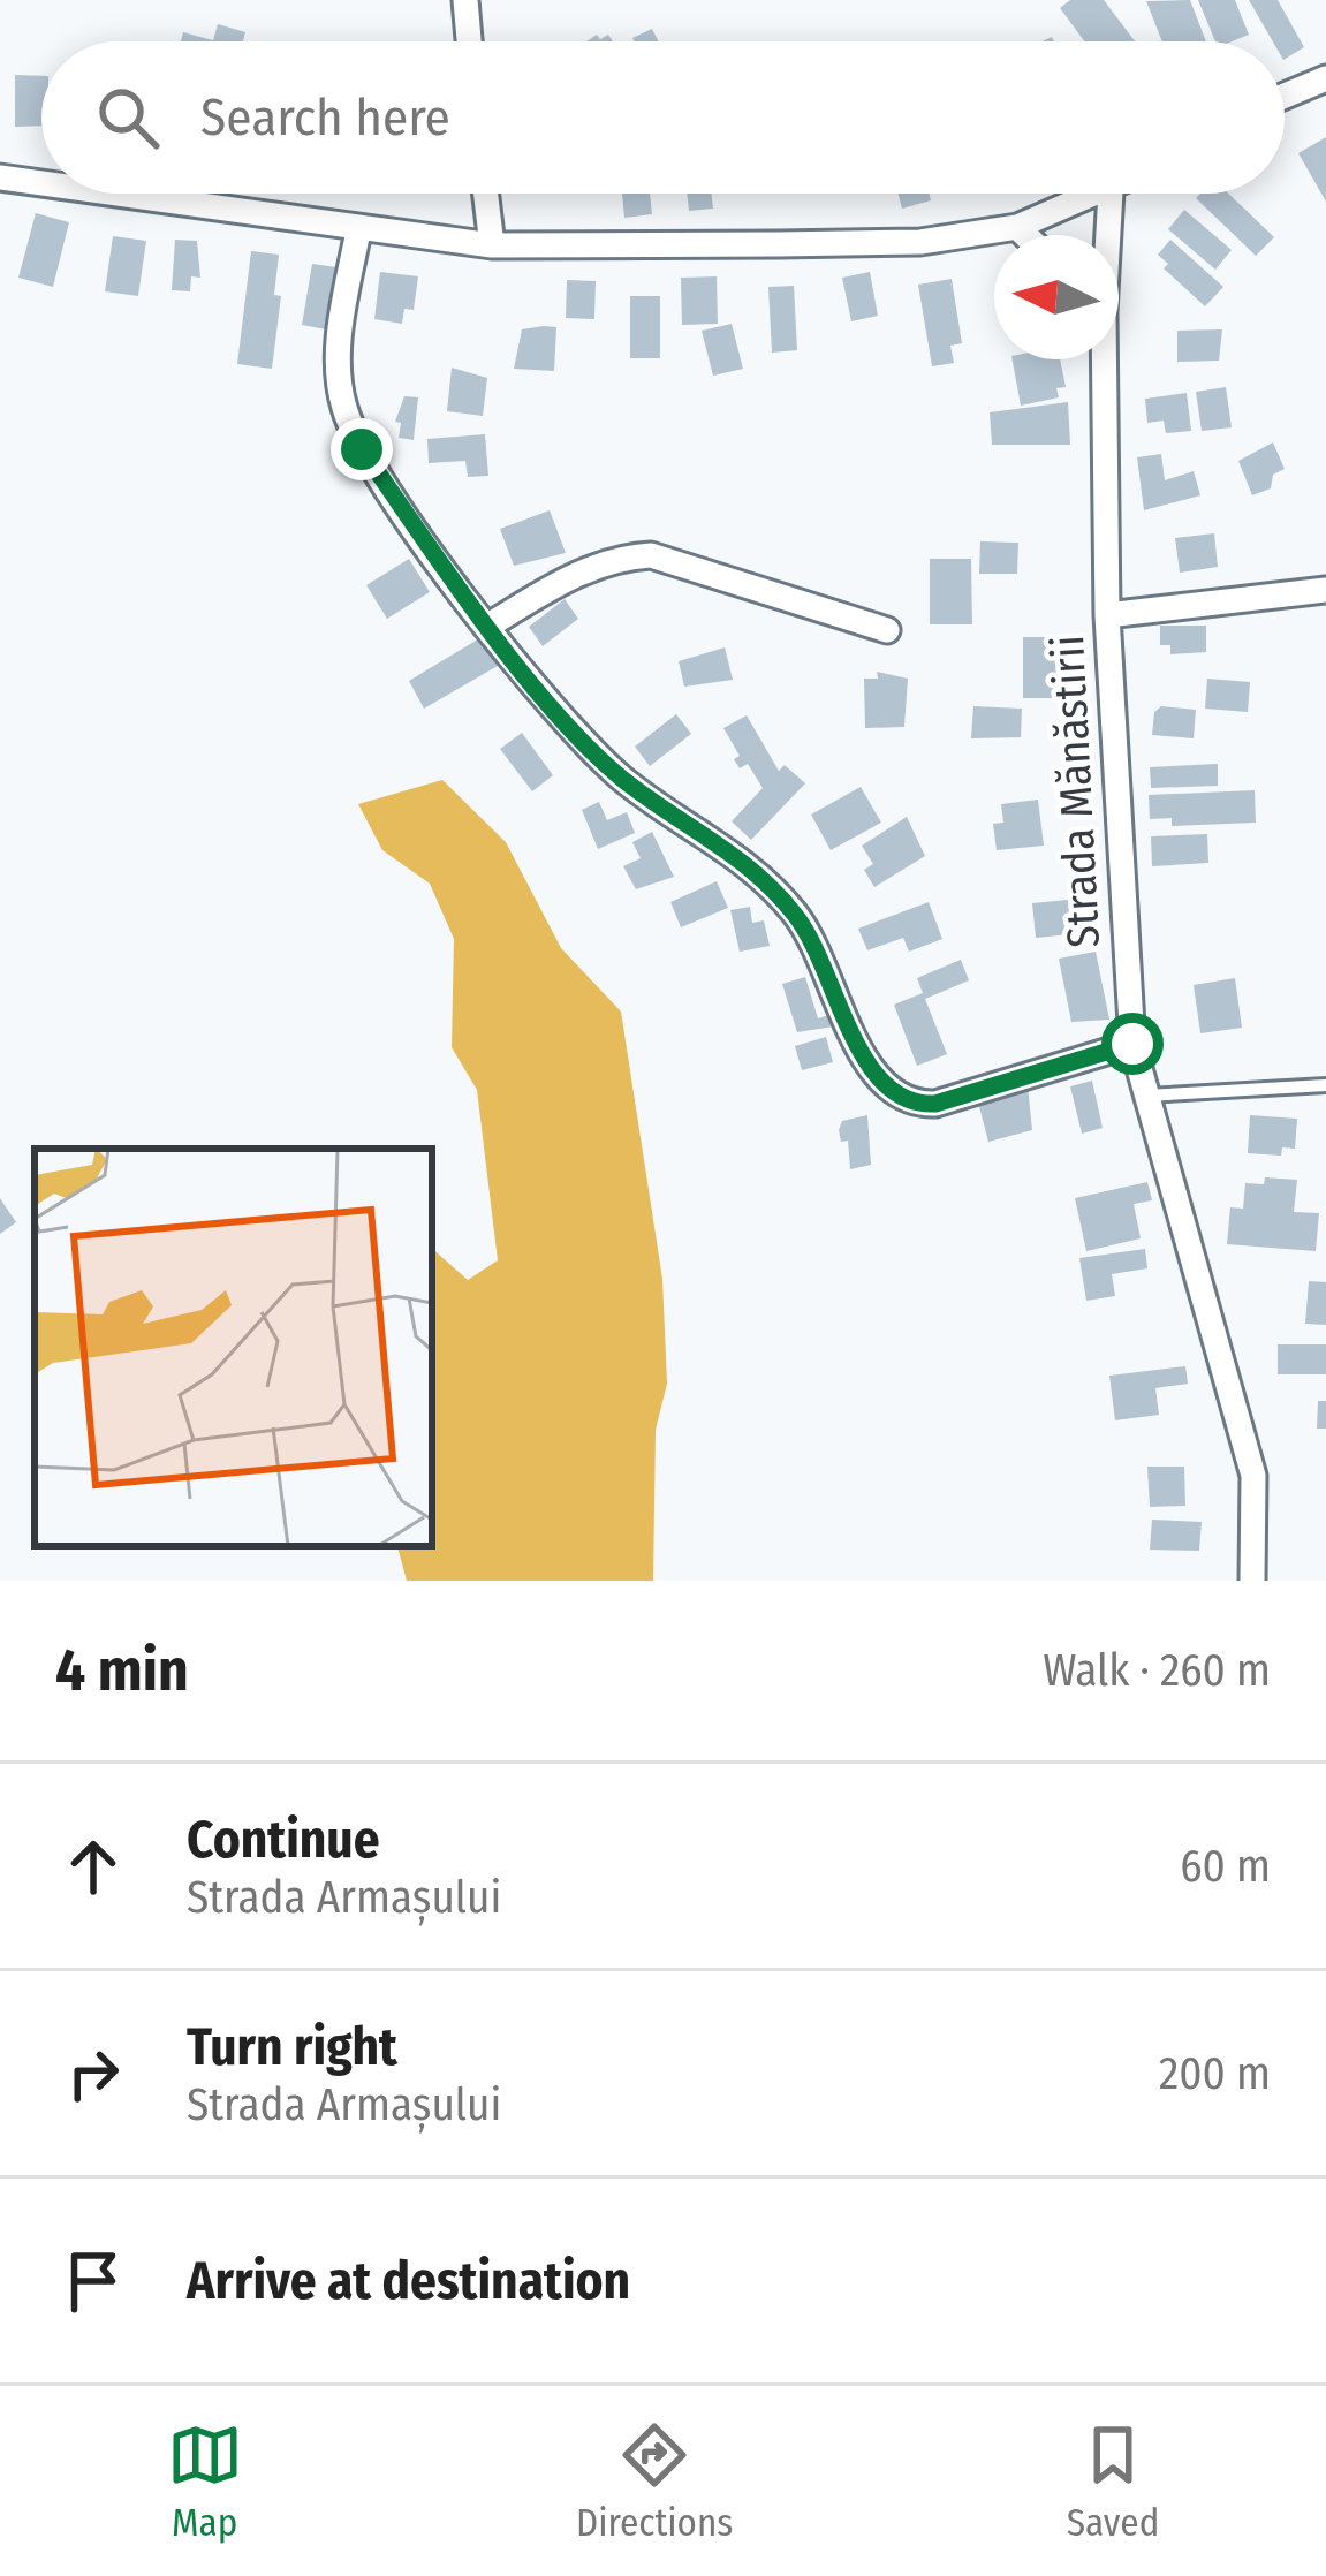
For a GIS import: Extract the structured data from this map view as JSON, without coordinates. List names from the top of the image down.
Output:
{
  "streets": {
    "street": ["Strada Mănăstirii"]
  },
  "north": "left",
  "page": {
    "search": "Search here",
    "heading": ["4 min", "Walk · 260 m"],
    "list": [
      ["Continue", "Strada Armașului", "60 m"],
      ["Turn right", "Strada Armașului", "200 m"],
      "Arrive at destination"
    ],
    "nav": ["Map", "Directions", "Saved"]
  }
}
